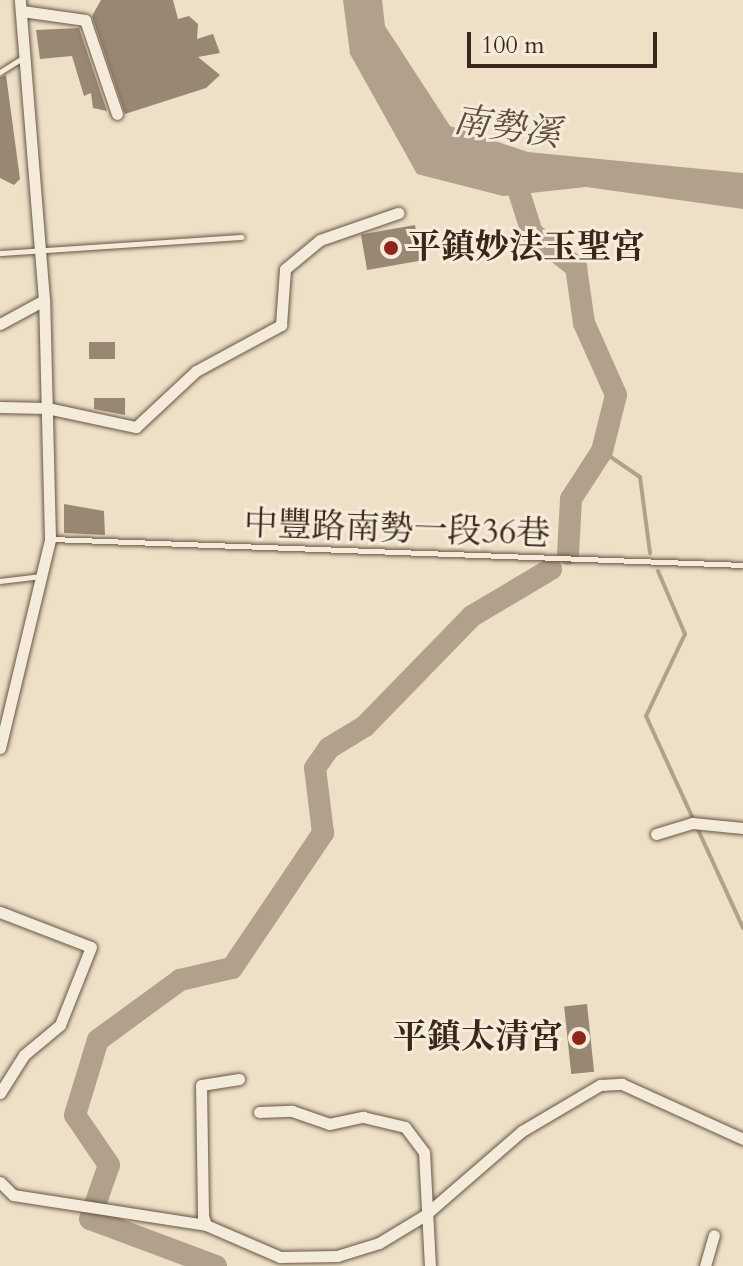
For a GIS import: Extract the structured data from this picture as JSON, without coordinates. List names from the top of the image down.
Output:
{
  "streets": {
    "lane": ["中豐路南勢一段36巷"]
  },
  "water": ["南勢溪"],
  "places": ["平鎮妙法玉聖宮", "平鎮太清宮"],
  "scale_bar": "100 m"
}
